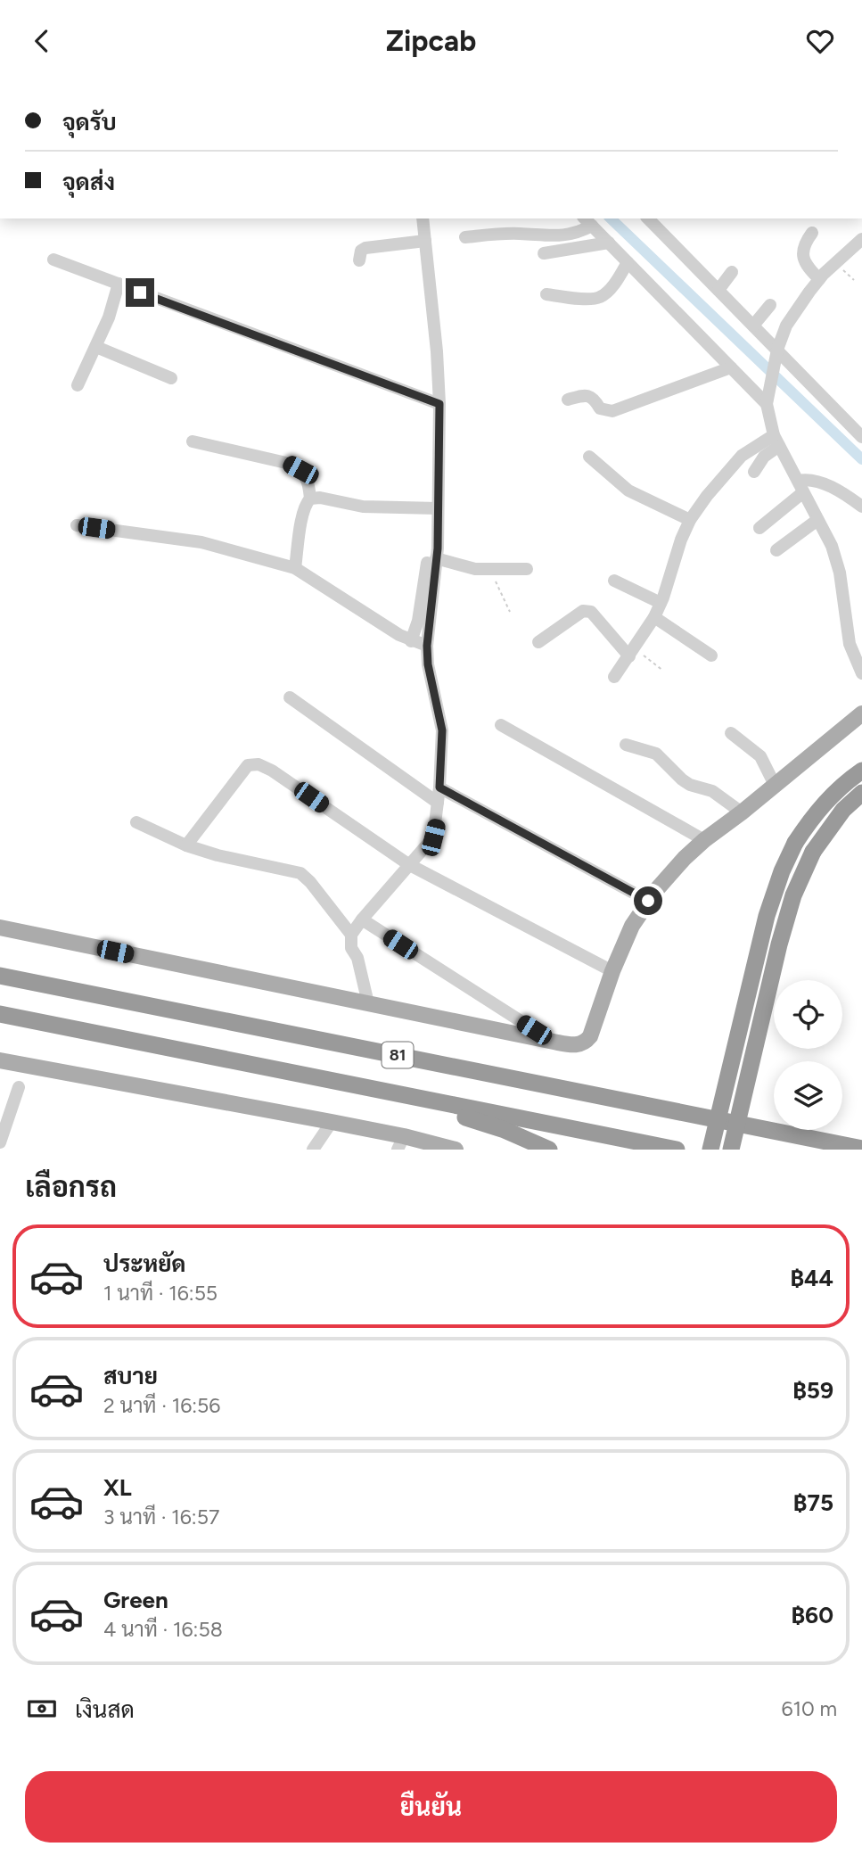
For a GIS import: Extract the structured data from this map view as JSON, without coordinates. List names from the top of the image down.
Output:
{
  "streets": {
    "highway": ["81"]
  },
  "page": {
    "header": "Zipcab",
    "banner": ["จุดรับ", "จุดส่ง"],
    "heading": "เลือกรถ",
    "list": [
      {
        "name": "ประหยัด",
        "note": "1 นาที · 16:55",
        "value": "฿44"
      },
      {
        "name": "สบาย",
        "note": "2 นาที · 16:56",
        "value": "฿59"
      },
      {
        "name": "XL",
        "note": "3 นาที · 16:57",
        "value": "฿75"
      },
      {
        "name": "Green",
        "note": "4 นาที · 16:58",
        "value": "฿60"
      }
    ],
    "pay": ["เงินสด", "610 m"],
    "buttons": "ยืนยัน"
  }
}
